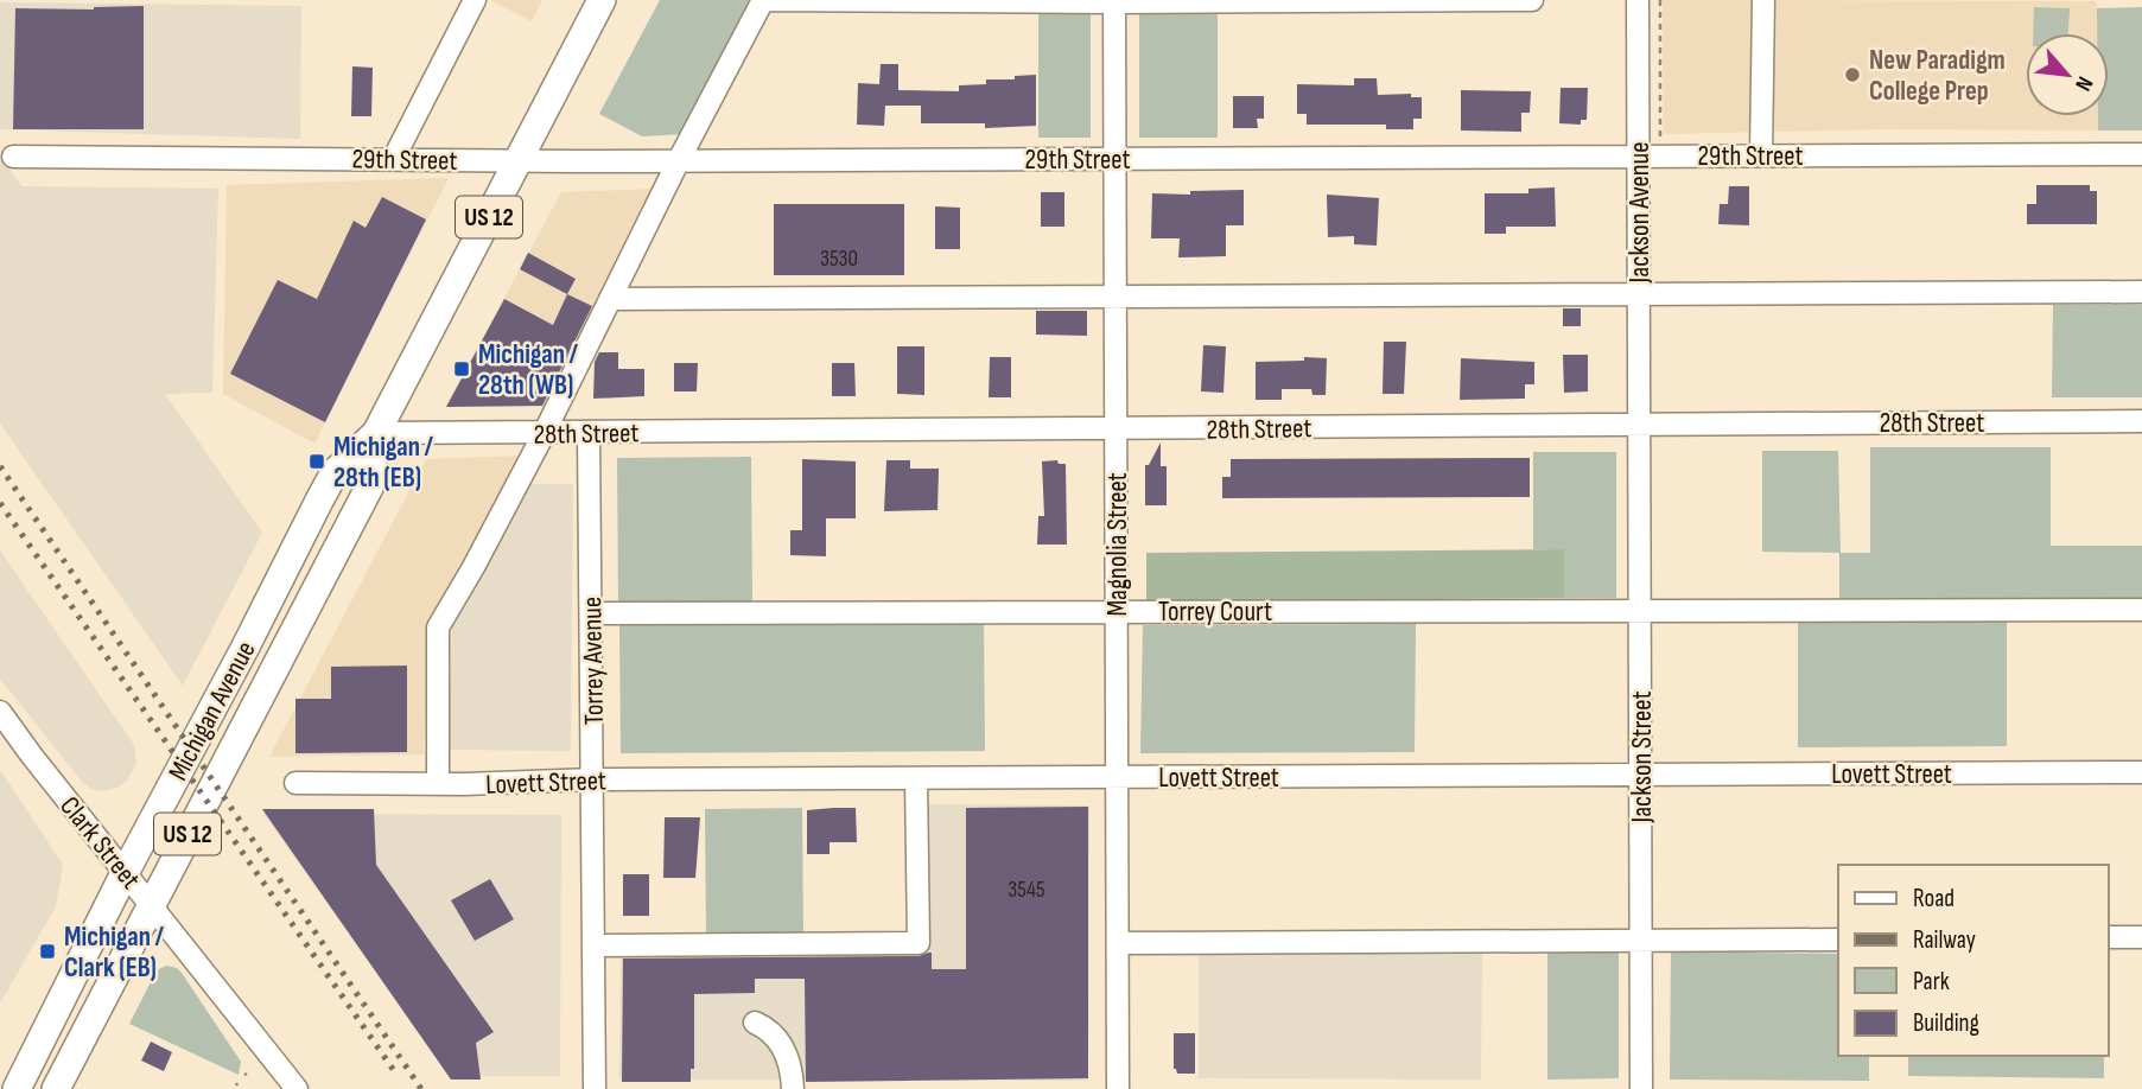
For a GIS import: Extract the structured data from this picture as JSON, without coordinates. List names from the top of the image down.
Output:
{
  "streets": {
    "main road": ["US 12", "Michigan Avenue"],
    "street": [
      "29th Street",
      "Jackson Avenue",
      "28th Street",
      "Magnolia Street",
      "Torrey Court",
      "Torrey Avenue",
      "Jackson Street",
      "Lovett Street",
      "Clark Street"
    ]
  },
  "crossings": [
    ["29th Street", "Jackson Avenue"],
    ["29th Street", "Magnolia Street"],
    ["29th Street", "Michigan Avenue"],
    ["Jackson Avenue", "28th Street"],
    ["Jackson Avenue", "Jackson Street"],
    ["28th Street", "Magnolia Street"],
    ["28th Street", "Torrey Avenue"],
    ["28th Street", "Michigan Avenue"],
    ["28th Street", "Jackson Street"],
    ["Magnolia Street", "Torrey Court"],
    ["Magnolia Street", "Lovett Street"],
    ["Torrey Court", "Torrey Avenue"],
    ["Torrey Court", "Jackson Street"],
    ["Torrey Avenue", "Lovett Street"],
    ["Michigan Avenue", "Clark Street"],
    ["Jackson Street", "Lovett Street"]
  ],
  "places": {
    "other": ["New Paradigm College Prep"],
    "transit": ["Michigan / 28th (WB)", "Michigan / 28th (EB)", "Michigan / Clark (EB)"]
  },
  "house_numbers": ["3530", "3545"],
  "legend": [
    "Road",
    "Railway",
    "Park",
    "Building"
  ],
  "north": "bottom right"
}
